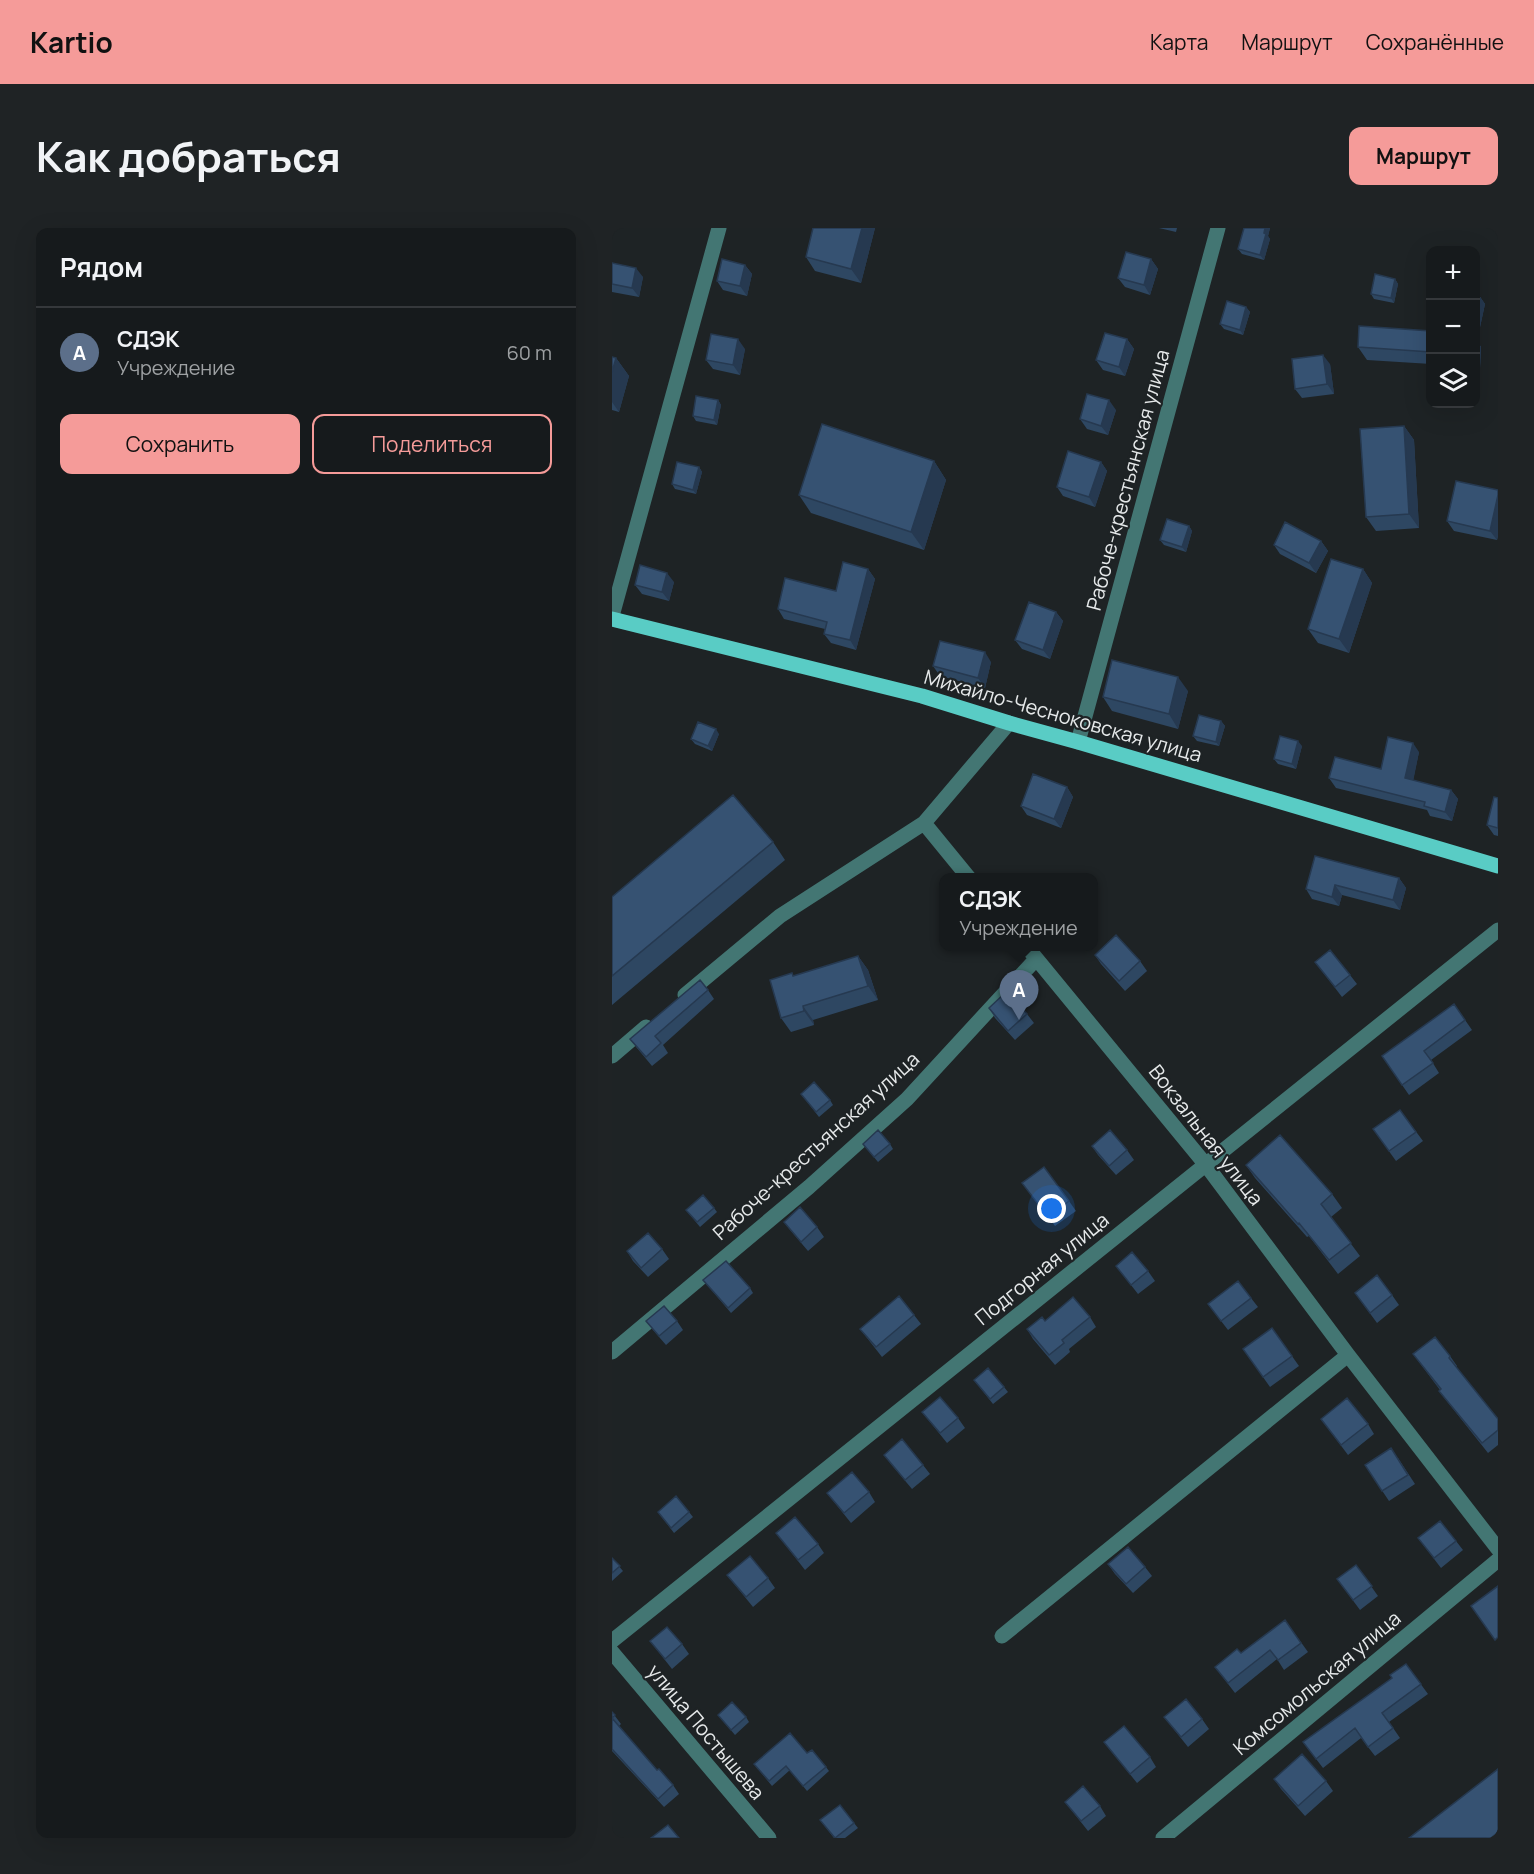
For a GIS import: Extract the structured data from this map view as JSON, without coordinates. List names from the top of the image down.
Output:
{
  "streets": {
    "main road": ["Михайло-Чесноковская улица"],
    "street": [
      "Рабоче-крестьянская улица",
      "Вокзальная улица",
      "Подгорная улица",
      "Комсомольская улица",
      "улица Постышева"
    ]
  },
  "crossings": [
    ["Рабоче-крестьянская улица", "Михайло-Чесноковская улица"],
    ["Рабоче-крестьянская улица", "Вокзальная улица"],
    ["Вокзальная улица", "Подгорная улица"]
  ],
  "page": {
    "header": "Kartio",
    "nav": ["Карта", "Маршрут", "Сохранённые"],
    "title": "Как добраться",
    "buttons": [
      "Маршрут",
      ["Сохранить", "Поделиться"]
    ],
    "heading": "Рядом",
    "map_buttons": ["+", "−"],
    "list": [
      {
        "mark": "A",
        "name": "СДЭК",
        "note": "Учреждение",
        "value": "60 m"
      }
    ],
    "popup": ["СДЭК", "Учреждение"],
    "pins": "A"
  }
}
